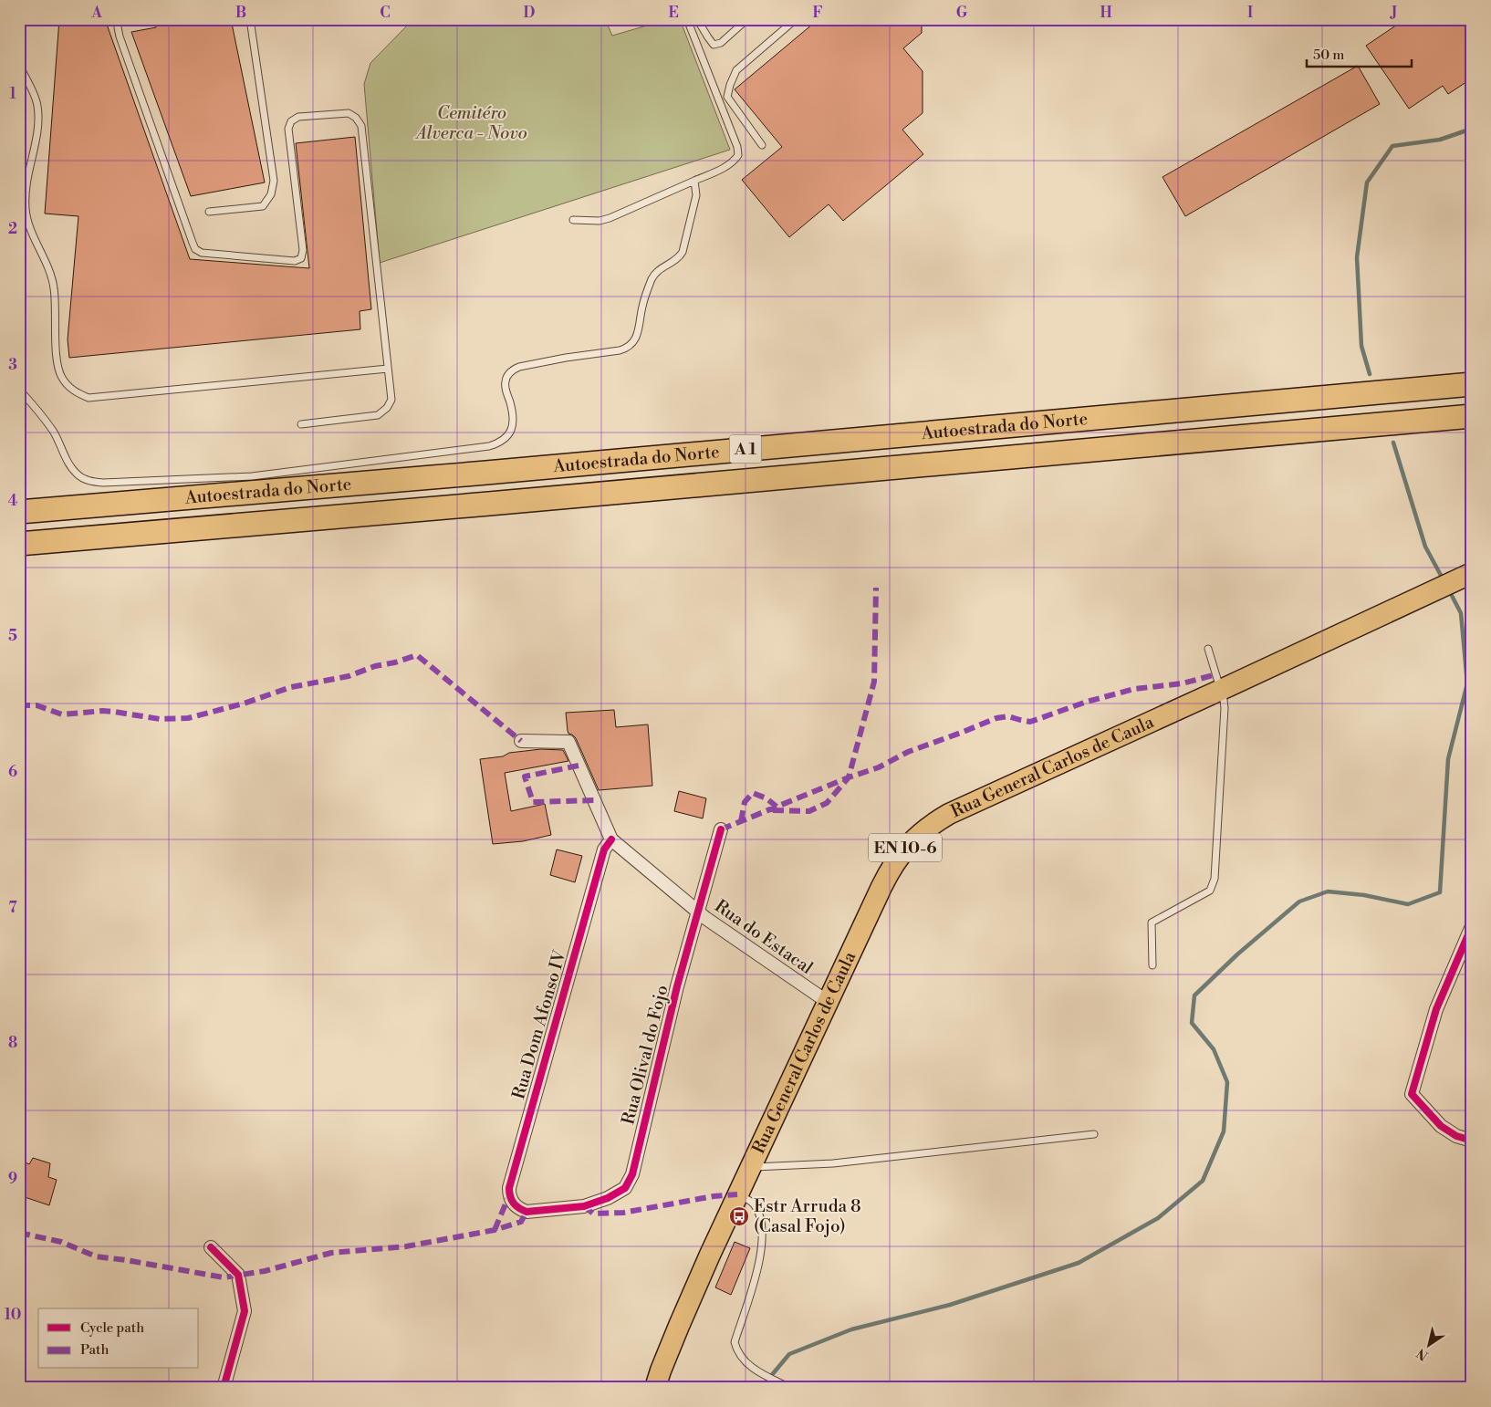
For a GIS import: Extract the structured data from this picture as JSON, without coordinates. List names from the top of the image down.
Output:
{
  "streets": {
    "highway": ["Autoestrada do Norte", "A 1"],
    "main road": ["Rua General Carlos de Caula", "EN 10-6"],
    "street": ["Rua do Estacal", "Rua Dom Afonso IV", "Rua Olival do Fojo"]
  },
  "crossings": [
    ["Rua General Carlos de Caula", "Rua do Estacal"],
    ["Rua do Estacal", "Rua Dom Afonso IV"],
    ["Rua do Estacal", "Rua Olival do Fojo"],
    ["Rua Dom Afonso IV", "Rua Olival do Fojo"]
  ],
  "parks": ["Cemitéro Alverca - Novo"],
  "places": {
    "bus stop": ["Estr Arruda 8 (Casal Fojo)"]
  },
  "legend": ["Cycle path", "Path"],
  "scale_bar": "50 m",
  "north": "bottom left",
  "grid": {
    "columns": [
      "A",
      "B",
      "C",
      "D",
      "E",
      "F",
      "G",
      "H",
      "I",
      "J"
    ],
    "rows": [
      "1",
      "2",
      "3",
      "4",
      "5",
      "6",
      "7",
      "8",
      "9",
      "10"
    ]
  }
}
